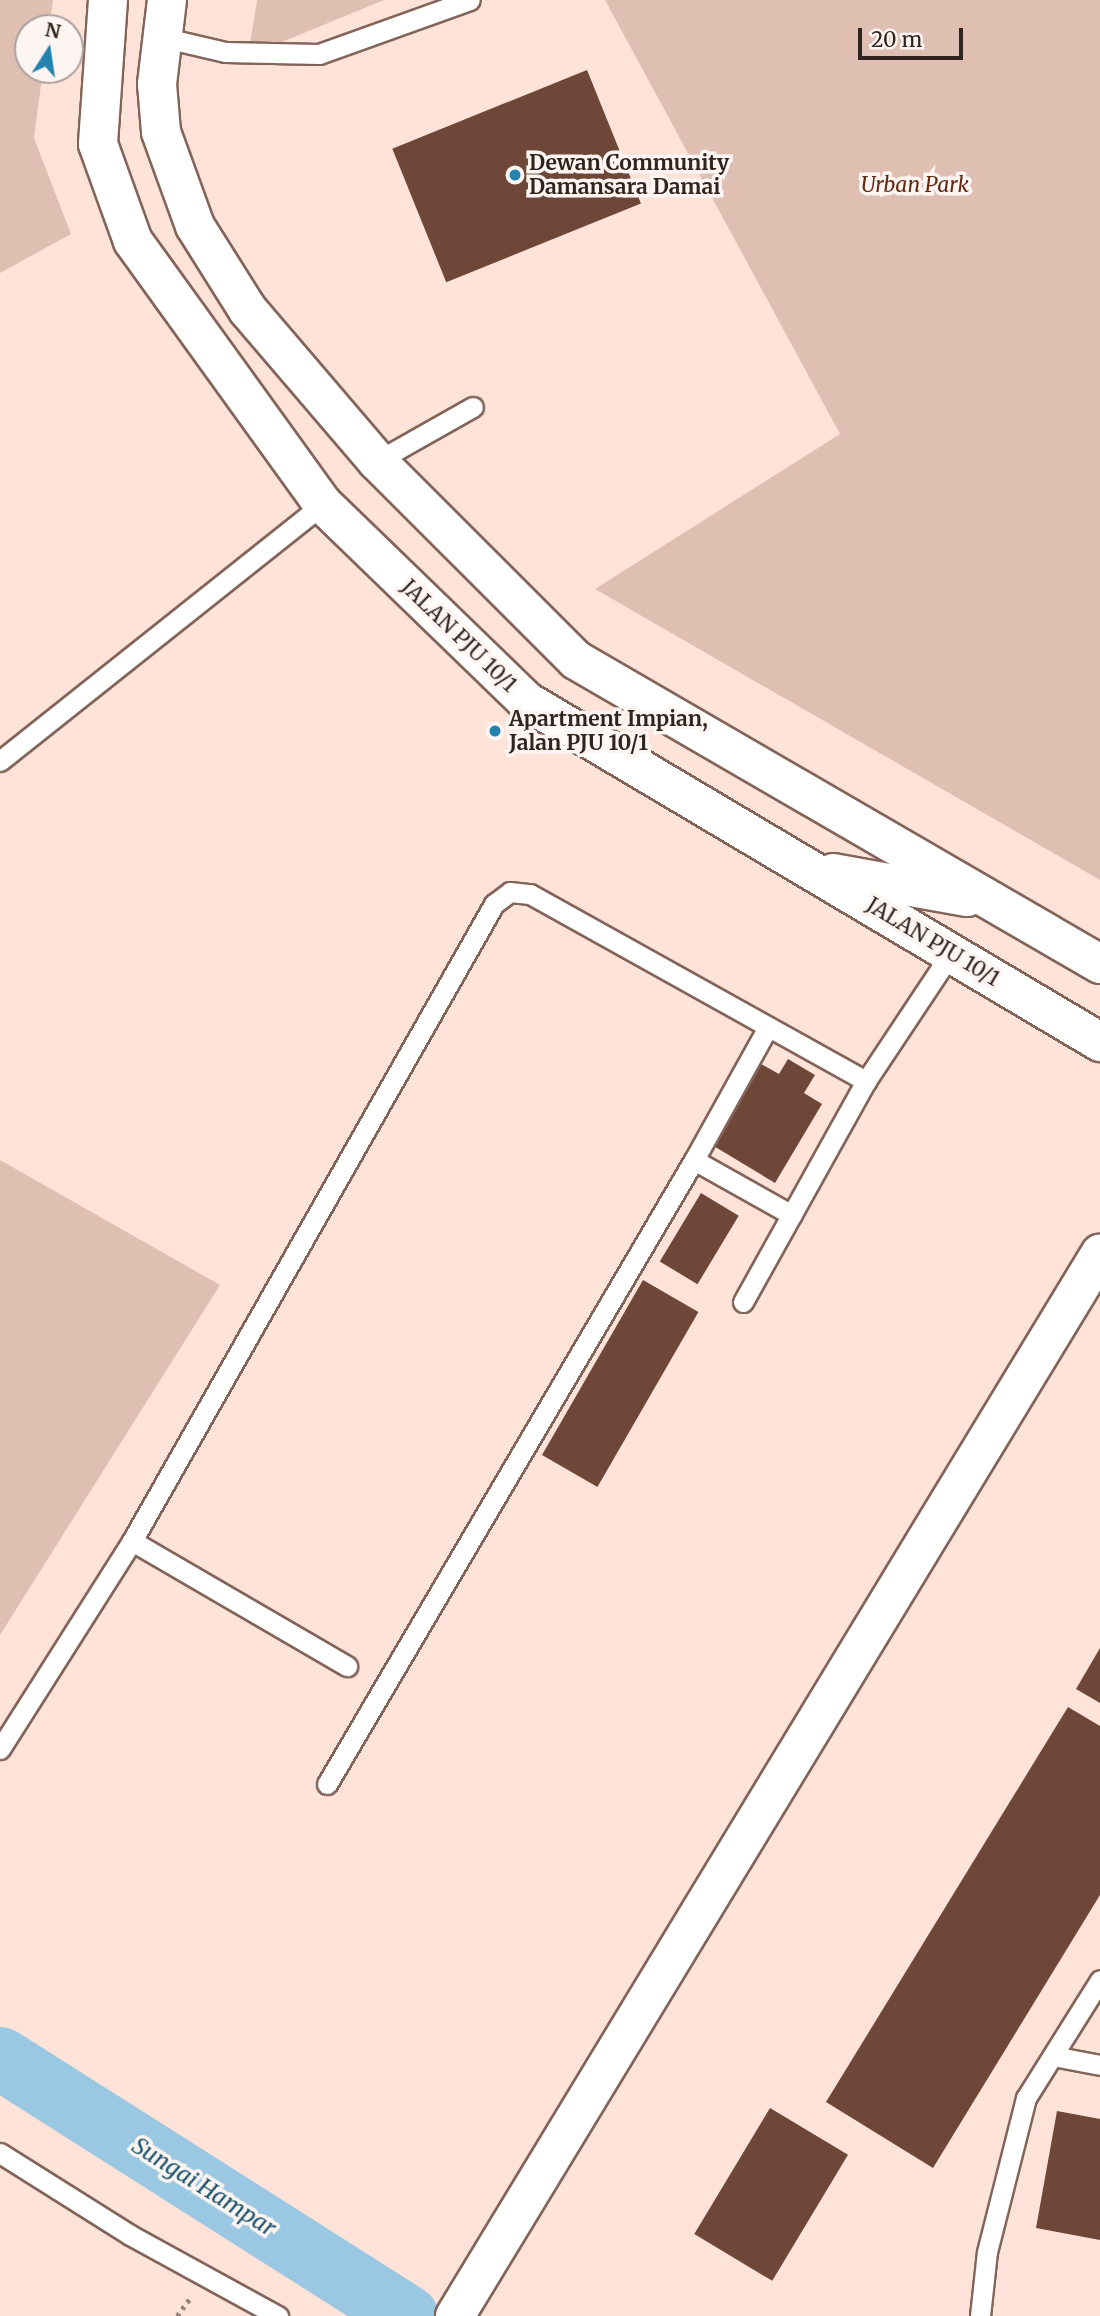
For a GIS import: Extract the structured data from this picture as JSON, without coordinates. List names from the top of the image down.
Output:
{
  "streets": {
    "street": ["JALAN PJU 10/1"]
  },
  "water": ["Sungai Hampar"],
  "parks": ["Urban Park"],
  "places": ["Dewan Community Damansara Damai", "Apartment Impian, Jalan PJU 10/1"],
  "scale_bar": "20 m",
  "north": "top"
}
